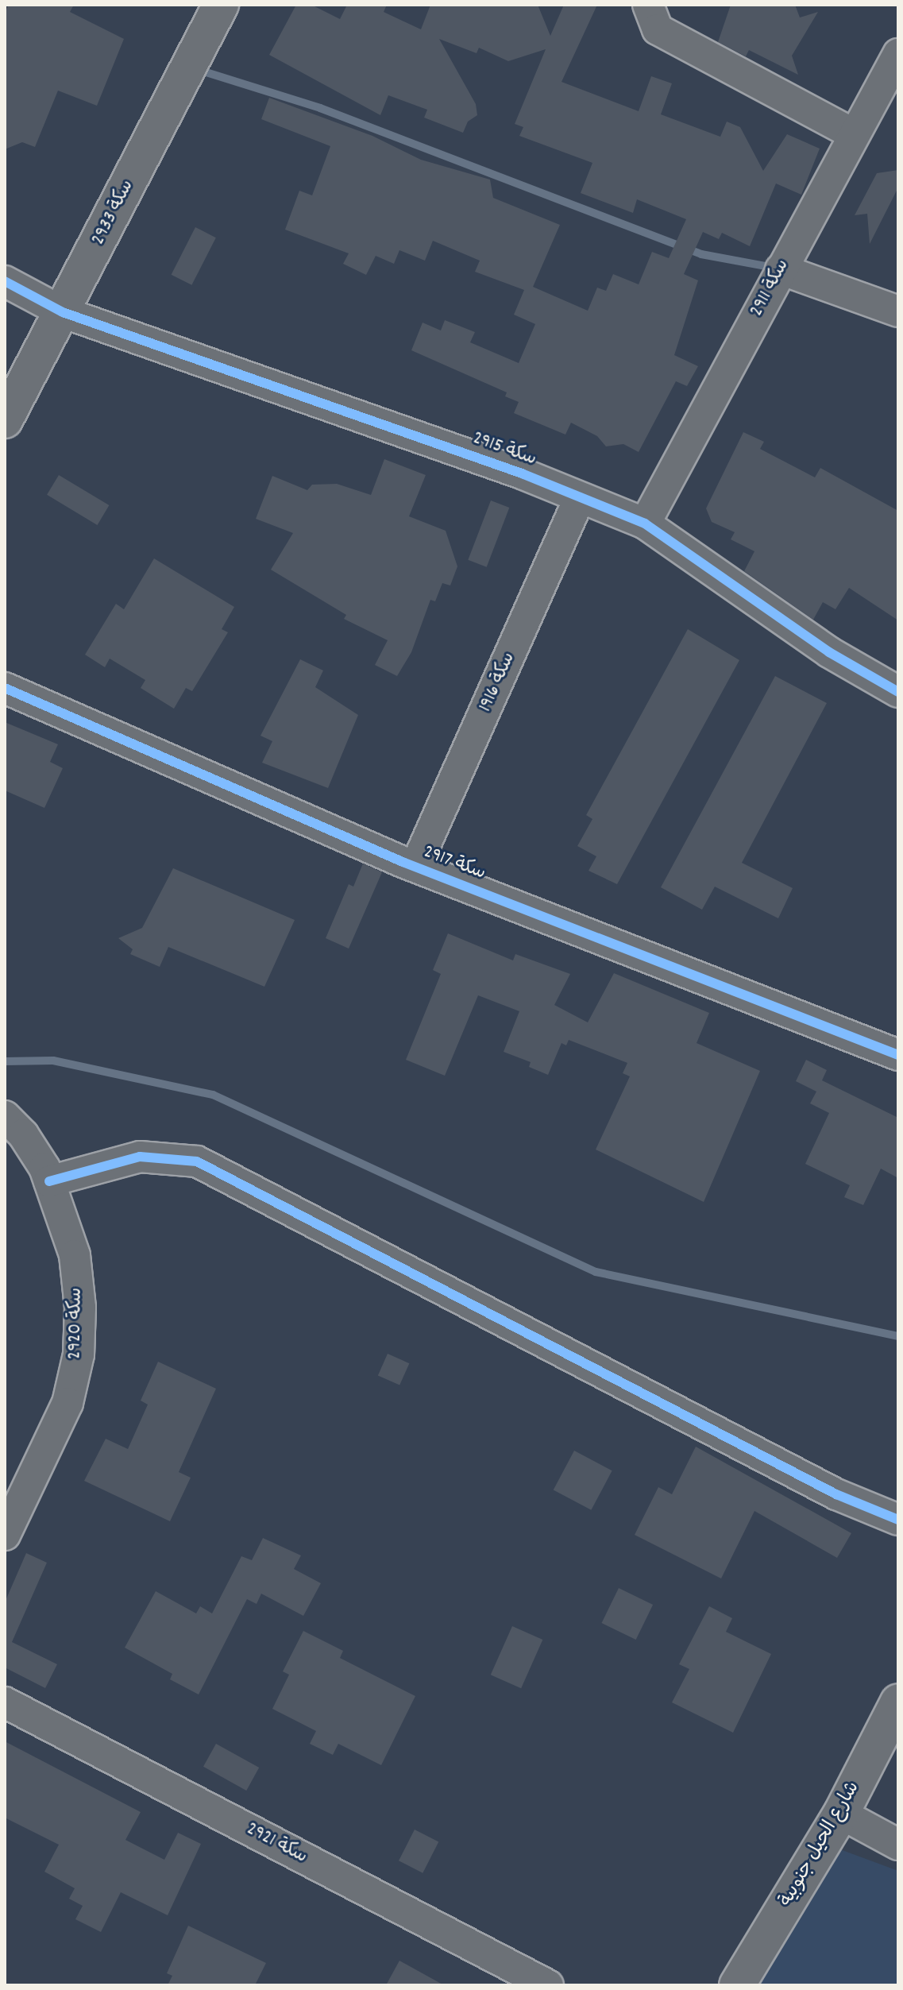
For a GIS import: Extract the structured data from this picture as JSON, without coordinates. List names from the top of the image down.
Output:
{
  "streets": {
    "street": [
      "سكة 2933",
      "سكة 2911",
      "سكة 2915",
      "سكة 1916",
      "سكة 2917",
      "سكة 2920",
      "سكة 2921",
      "شارع الحيل جنوبية"
    ]
  },
  "crossings": [
    ["سكة 2933", "سكة 2915"],
    ["سكة 2911", "سكة 2915"],
    ["سكة 2915", "سكة 1916"],
    ["سكة 1916", "سكة 2917"]
  ]
}
